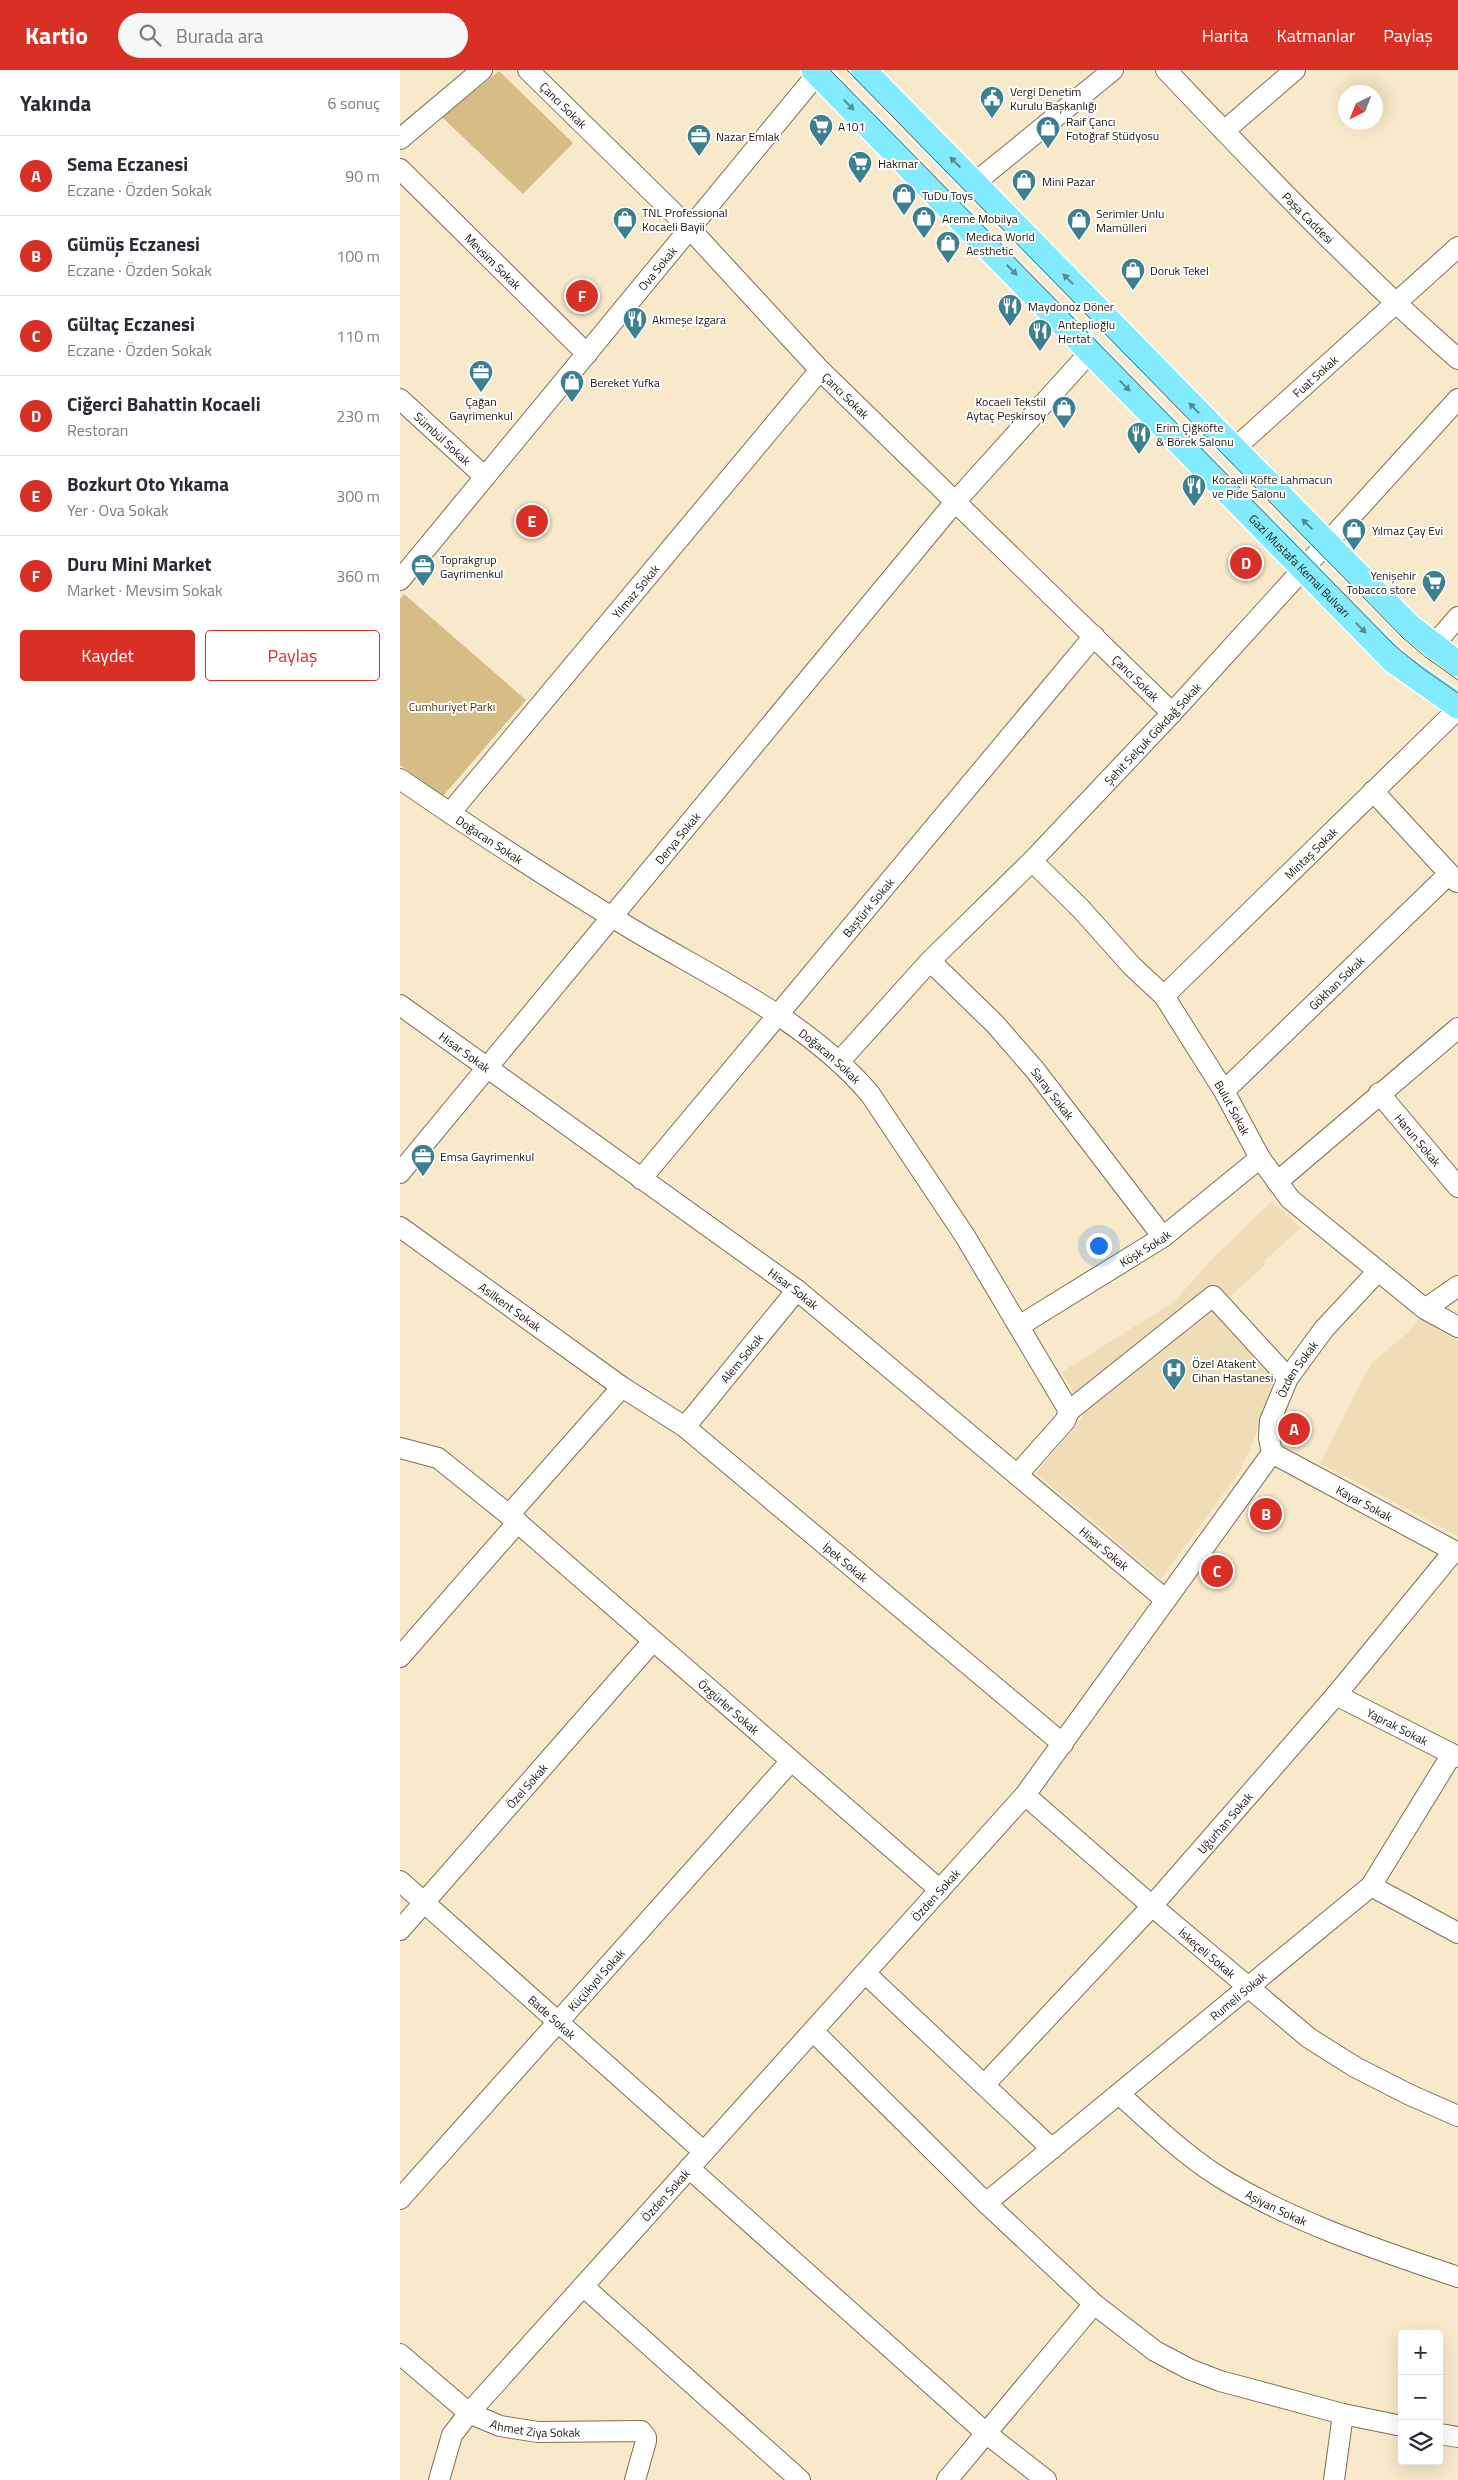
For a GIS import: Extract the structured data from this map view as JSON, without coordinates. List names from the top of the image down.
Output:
{
  "streets": {
    "main road": ["Gazi Mustafa Kemal Bulvarı"],
    "street": [
      "Çancı Sokak",
      "Paşa Caddesi",
      "Mevsim Sokak",
      "Ova Sokak",
      "Fuat Sokak",
      "Sümbül Sokak",
      "Yılmaz Sokak",
      "Şehit Selçuk Gökdağ Sokak",
      "Derya Sokak",
      "Doğacan Sokak",
      "Mintaş Sokak",
      "Baştürk Sokak",
      "Gökhan Sokak",
      "Hisar Sokak",
      "Saray Sokak",
      "Bulut Sokak",
      "Harun Sokak",
      "Köşk Sokak",
      "Asilkent Sokak",
      "Alem Sokak",
      "Özden Sokak",
      "Kayar Sokak",
      "İpek Sokak",
      "Özgürler Sokak",
      "Yaprak Sokak",
      "Özel Sokak",
      "Uğurhan Sokak",
      "İskeçeli Sokak",
      "Küçükyol Sokak",
      "Rumeli Sokak",
      "Bade Sokak",
      "Aşiyan Sokak",
      "Ahmet Ziya Sokak"
    ]
  },
  "crossings": [
    ["Çancı Sokak", "Ova Sokak"],
    ["Çancı Sokak", "Yılmaz Sokak"],
    ["Çancı Sokak", "Şehit Selçuk Gökdağ Sokak"],
    ["Çancı Sokak", "Derya Sokak"],
    ["Çancı Sokak", "Baştürk Sokak"],
    ["Paşa Caddesi", "Fuat Sokak"],
    ["Mevsim Sokak", "Ova Sokak"],
    ["Ova Sokak", "Sümbül Sokak"],
    ["Ova Sokak", "Gazi Mustafa Kemal Bulvarı"],
    ["Gazi Mustafa Kemal Bulvarı", "Şehit Selçuk Gökdağ Sokak"],
    ["Gazi Mustafa Kemal Bulvarı", "Derya Sokak"],
    ["Gazi Mustafa Kemal Bulvarı", "Mintaş Sokak"],
    ["Yılmaz Sokak", "Doğacan Sokak"],
    ["Şehit Selçuk Gökdağ Sokak", "Doğacan Sokak"],
    ["Şehit Selçuk Gökdağ Sokak", "Saray Sokak"],
    ["Şehit Selçuk Gökdağ Sokak", "Bulut Sokak"],
    ["Derya Sokak", "Doğacan Sokak"],
    ["Derya Sokak", "Hisar Sokak"],
    ["Doğacan Sokak", "Baştürk Sokak"],
    ["Doğacan Sokak", "Köşk Sokak"],
    ["Mintaş Sokak", "Gökhan Sokak"],
    ["Mintaş Sokak", "Bulut Sokak"],
    ["Baştürk Sokak", "Hisar Sokak"],
    ["Gökhan Sokak", "Bulut Sokak"],
    ["Hisar Sokak", "Alem Sokak"],
    ["Hisar Sokak", "Özden Sokak"],
    ["Saray Sokak", "Köşk Sokak"],
    ["Bulut Sokak", "Köşk Sokak"],
    ["Bulut Sokak", "Özden Sokak"],
    ["Asilkent Sokak", "İpek Sokak"],
    ["Alem Sokak", "İpek Sokak"],
    ["Özden Sokak", "Kayar Sokak"],
    ["Özden Sokak", "İpek Sokak"],
    ["Özden Sokak", "Özgürler Sokak"],
    ["Özden Sokak", "İskeçeli Sokak"],
    ["Özden Sokak", "Bade Sokak"],
    ["Özden Sokak", "Ahmet Ziya Sokak"],
    ["Kayar Sokak", "Uğurhan Sokak"],
    ["Özgürler Sokak", "Özel Sokak"],
    ["Özgürler Sokak", "Küçükyol Sokak"],
    ["Yaprak Sokak", "Uğurhan Sokak"],
    ["Yaprak Sokak", "Rumeli Sokak"],
    ["Özel Sokak", "Bade Sokak"],
    ["Uğurhan Sokak", "İskeçeli Sokak"],
    ["İskeçeli Sokak", "Rumeli Sokak"],
    ["Küçükyol Sokak", "Bade Sokak"],
    ["Rumeli Sokak", "Aşiyan Sokak"]
  ],
  "parks": ["Cumhuriyet Parkı"],
  "places": {
    "public building": ["Vergi Denetim Kurulu Başkanlığı"],
    "supermarket": ["A101", "Hakmar", "Yenişehir Tobacco store"],
    "shop": [
      "Raif Çancı Fotoğraf Stüdyosu",
      "Mini Pazar",
      "TuDu Toys",
      "Areme Mobilya",
      "TNL Professional Kocaeli Bayii",
      "Serimler Unlu Mamülleri",
      "Medica World Aesthetic",
      "Doruk Tekel",
      "Bereket Yufka",
      "Kocaeli Tekstil Aytaç Peşkirsoy",
      "Yılmaz Çay Evi"
    ],
    "office": [
      "Nazar Emlak",
      "Çağan Gayrimenkul",
      "Toprakgrup Gayrimenkul",
      "Emsa Gayrimenkul"
    ],
    "restaurant": [
      "Maydonoz Döner",
      "Akmeşe Izgara",
      "Anteplioğlu Hertat",
      "Erim Çiğköfte & Börek Salonu",
      "Kocaeli Köfte Lahmacun ve Pide Salonu"
    ],
    "hospital": ["Özel Atakent Cihan Hastanesi"]
  },
  "north": "bottom left",
  "page": {
    "header": "Kartio",
    "search": "Burada ara",
    "nav": ["Harita", "Katmanlar", "Paylaş"],
    "heading": ["Yakında", "6 sonuç"],
    "list": [
      {
        "mark": "A",
        "name": "Sema Eczanesi",
        "note": "Eczane · Özden Sokak",
        "value": "90 m"
      },
      {
        "mark": "B",
        "name": "Gümüş Eczanesi",
        "note": "Eczane · Özden Sokak",
        "value": "100 m"
      },
      {
        "mark": "C",
        "name": "Gültaç Eczanesi",
        "note": "Eczane · Özden Sokak",
        "value": "110 m"
      },
      {
        "mark": "D",
        "name": "Ciğerci Bahattin Kocaeli",
        "note": "Restoran",
        "value": "230 m"
      },
      {
        "mark": "E",
        "name": "Bozkurt Oto Yıkama",
        "note": "Yer · Ova Sokak",
        "value": "300 m"
      },
      {
        "mark": "F",
        "name": "Duru Mini Market",
        "note": "Market · Mevsim Sokak",
        "value": "360 m"
      }
    ],
    "pins": [
      "F",
      "E",
      "D",
      "A",
      "B",
      "C"
    ],
    "buttons": ["Kaydet", "Paylaş"],
    "map_buttons": ["+", "−"]
  }
}
